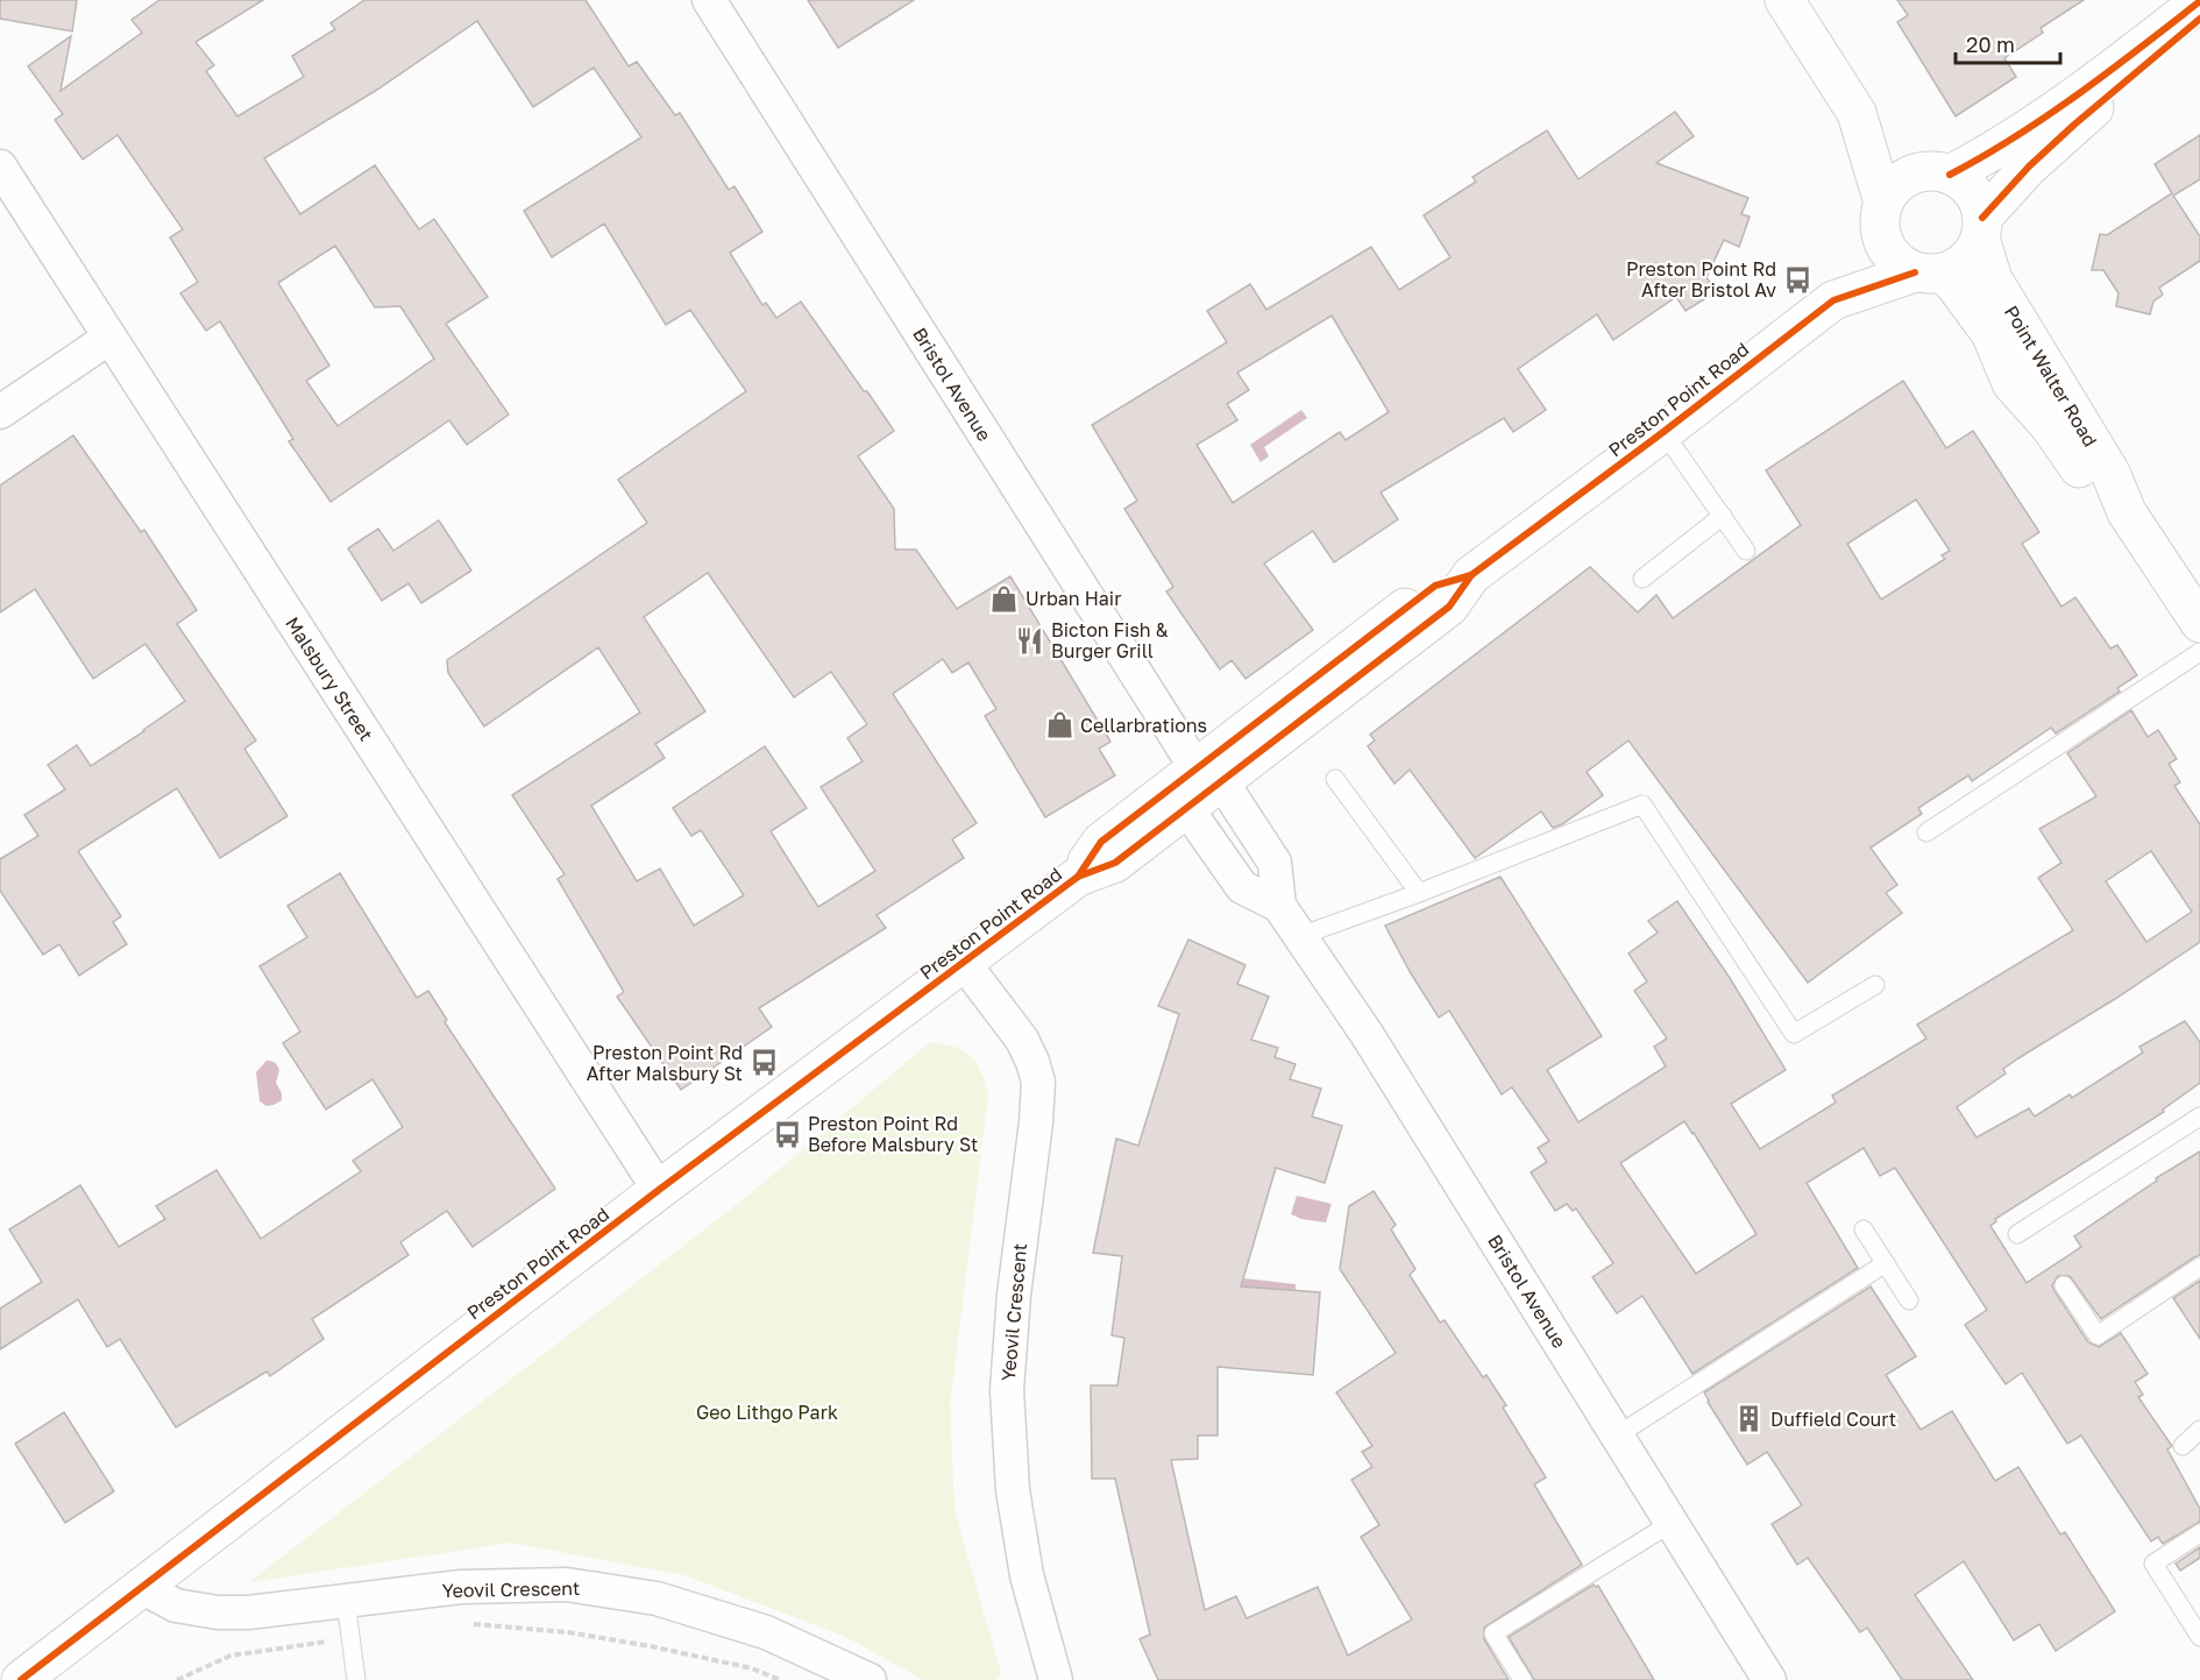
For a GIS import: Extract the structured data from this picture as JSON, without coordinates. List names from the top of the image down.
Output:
{
  "streets": {
    "main road": ["Point Walter Road", "Preston Point Road"],
    "street": ["Bristol Avenue", "Malsbury Street", "Yeovil Crescent"]
  },
  "crossings": [
    ["Point Walter Road", "Preston Point Road"],
    ["Bristol Avenue", "Preston Point Road"],
    ["Preston Point Road", "Malsbury Street"],
    ["Preston Point Road", "Yeovil Crescent"]
  ],
  "parks": ["Geo Lithgo Park"],
  "places": {
    "bus stop": ["Preston Point Rd After Bristol Av", "Preston Point Rd After Malsbury St", "Preston Point Rd Before Malsbury St"],
    "shop": ["Urban Hair", "Cellarbrations"],
    "restaurant": ["Bicton Fish & Burger Grill"],
    "building": ["Duffield Court"]
  },
  "scale_bar": "20 m"
}
